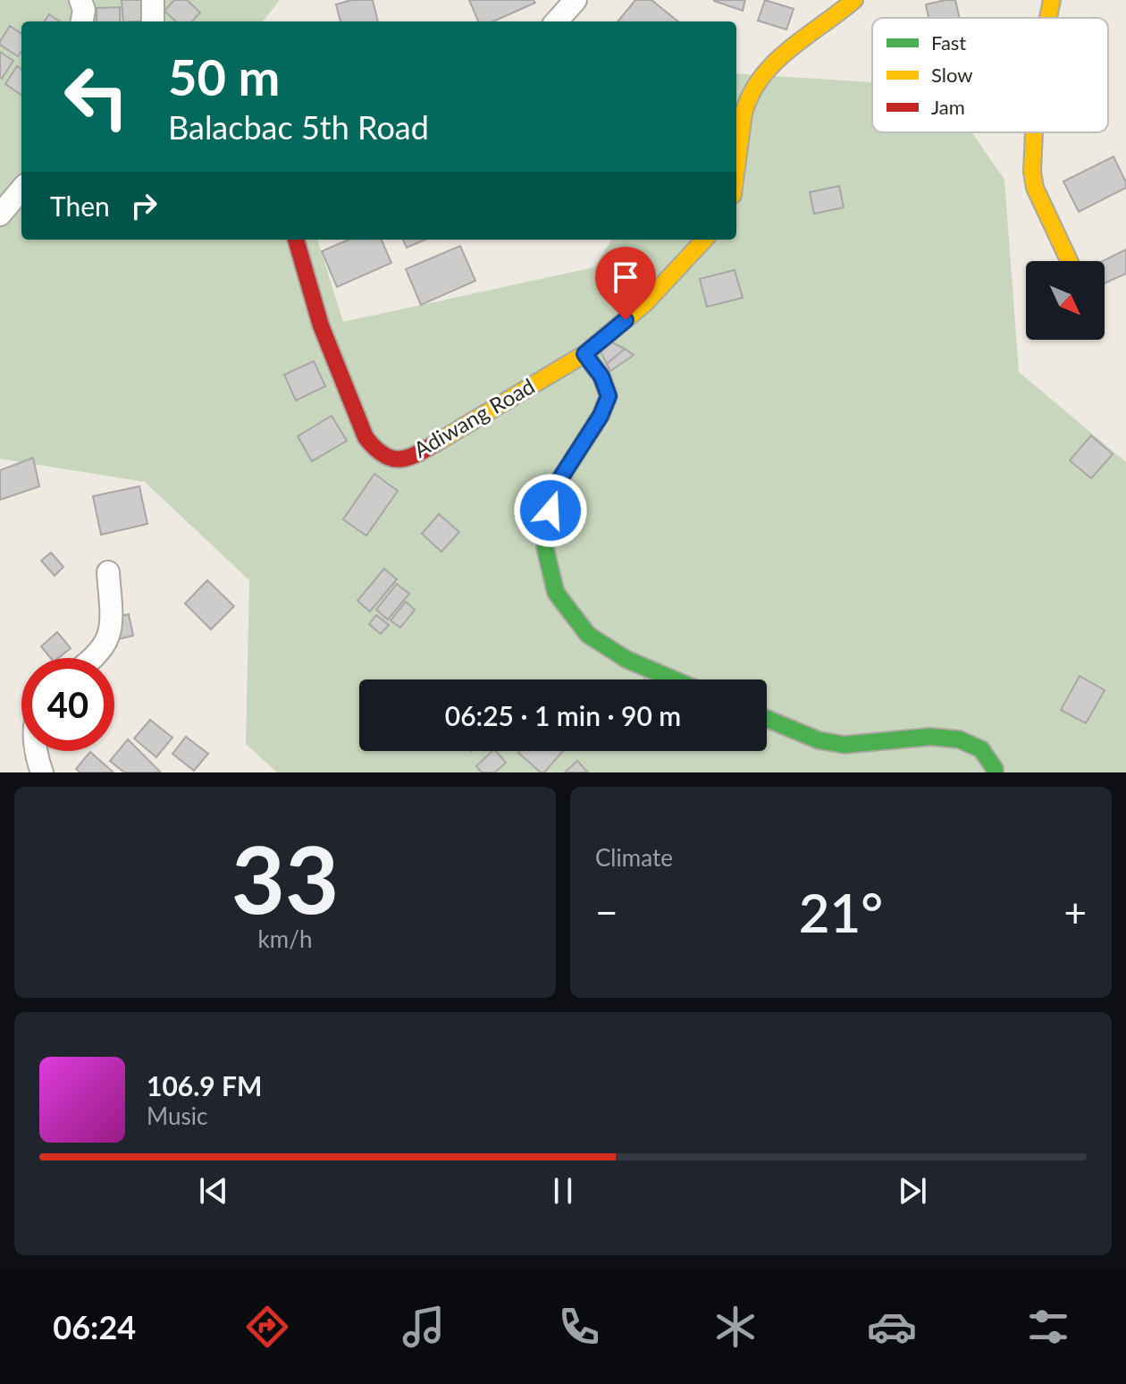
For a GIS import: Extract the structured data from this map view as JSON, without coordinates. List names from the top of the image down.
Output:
{
  "streets": {
    "street": ["Adiwang Road"]
  },
  "legend": ["Fast", "Slow", "Jam"],
  "north": "bottom right",
  "page": {
    "turn": ["50 m", "Balacbac 5th Road"],
    "then": "Then",
    "limit": "40",
    "trip": "06:25 · 1 min · 90 m",
    "tile": [
      ["33", "km/h"],
      "Climate"
    ],
    "heat": ["−", "21°", "+"],
    "song": ["106.9 FM", "Music"],
    "tabs": "06:24"
  }
}
